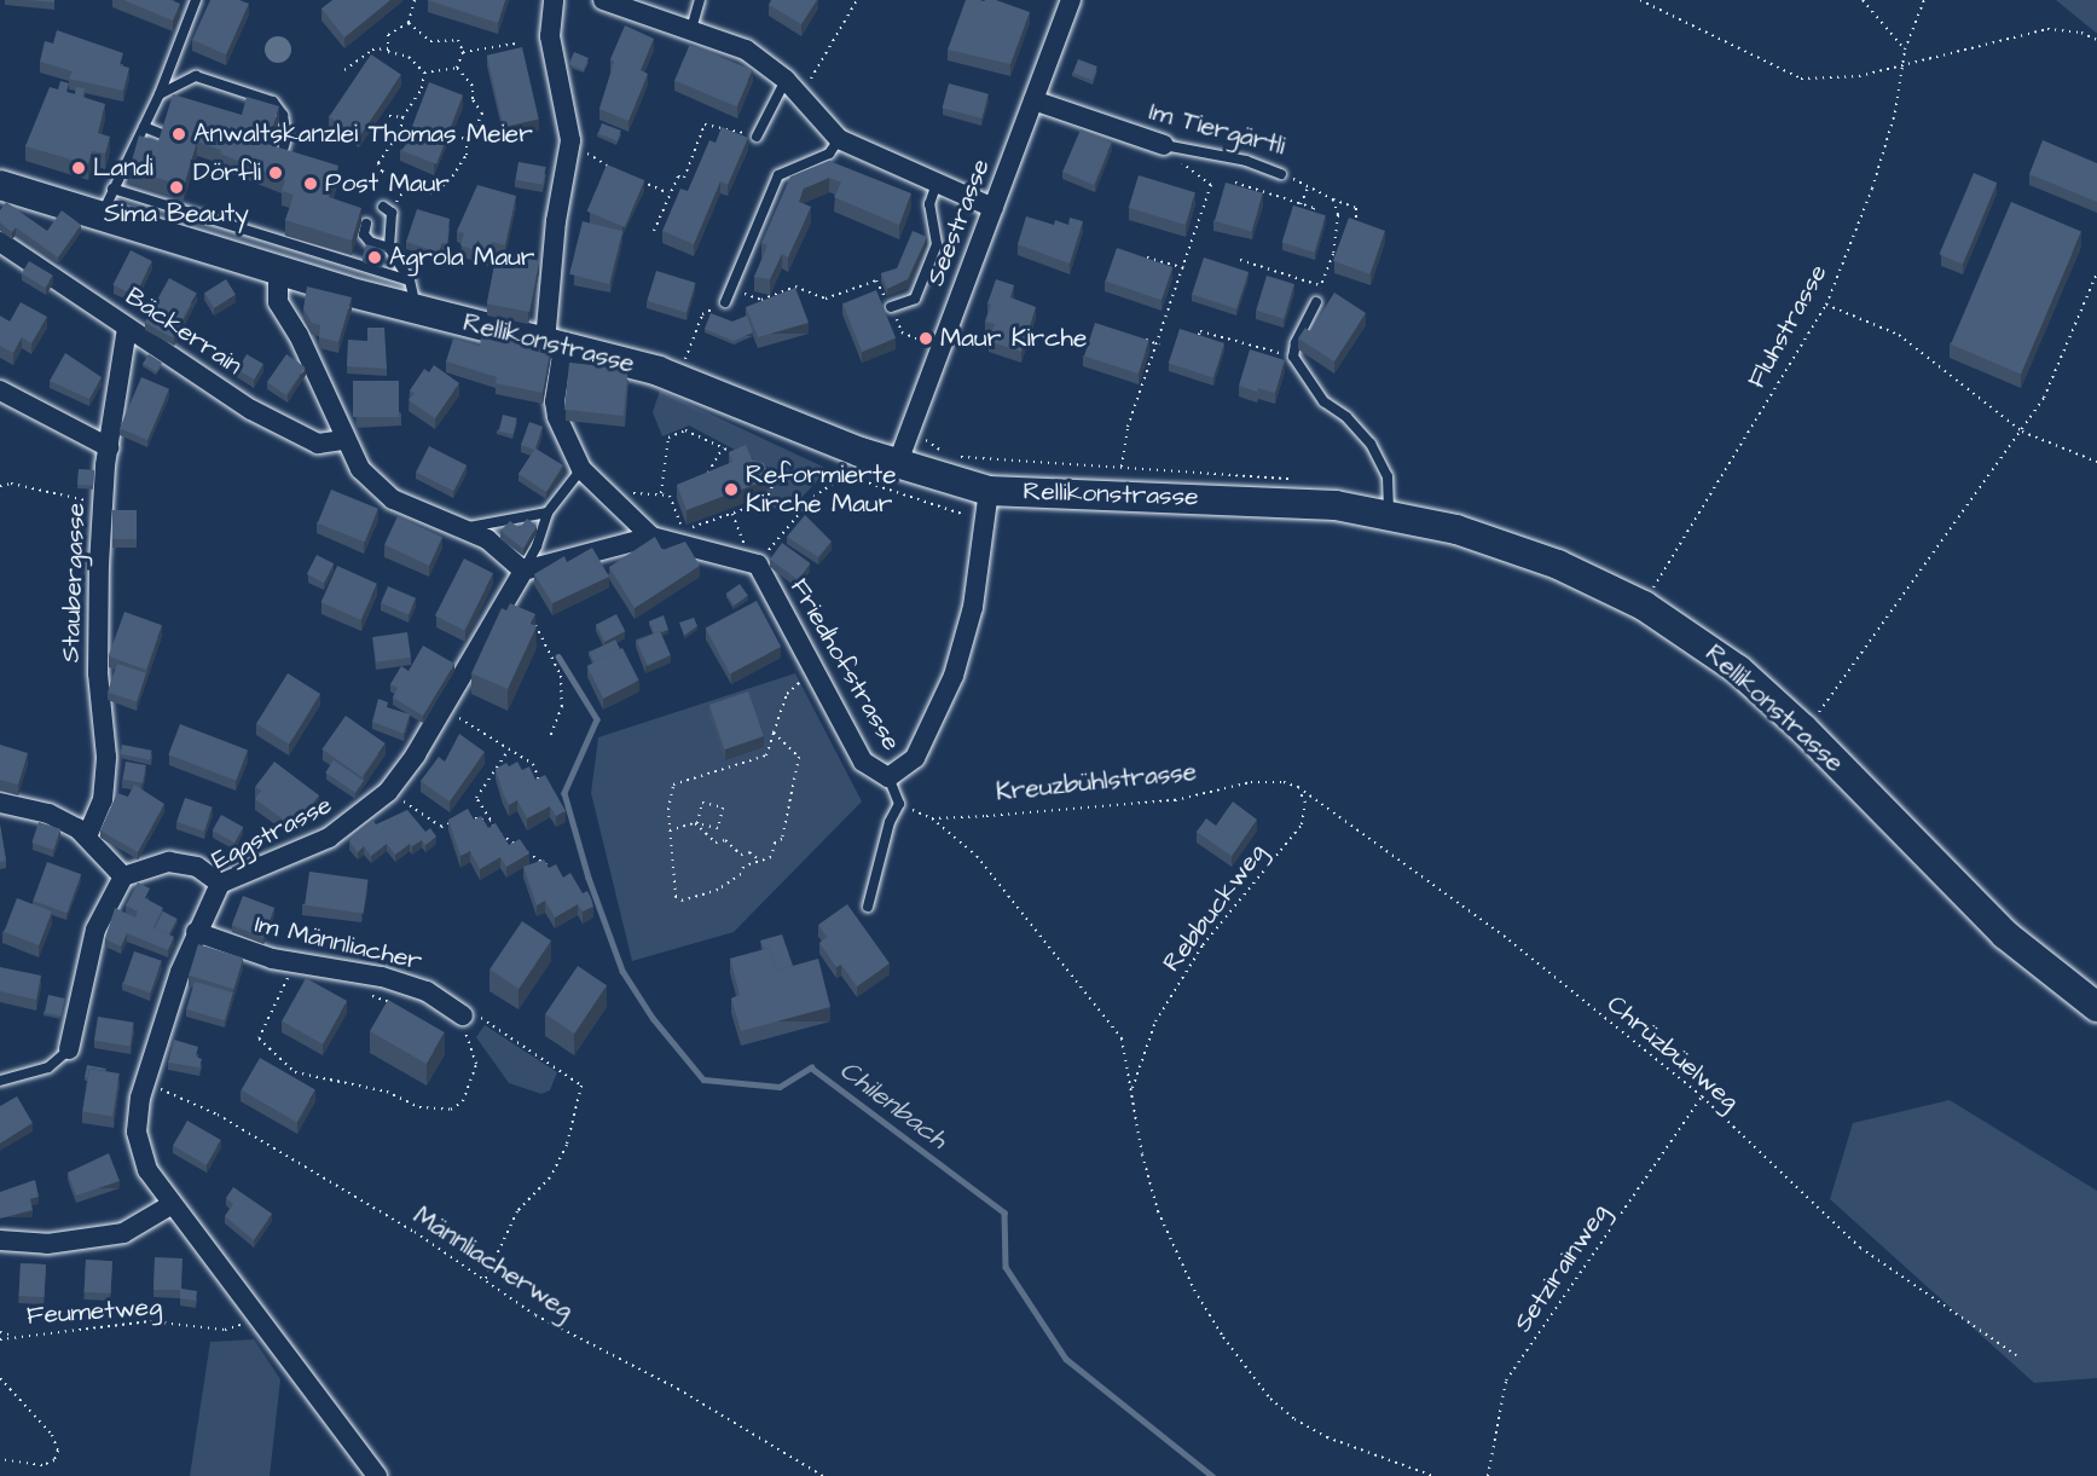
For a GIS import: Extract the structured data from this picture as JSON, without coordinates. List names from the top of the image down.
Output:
{
  "streets": {
    "street": [
      "Im Tiergärtli",
      "Seestrasse",
      "Bäckerrain",
      "Rellikonstrasse",
      "Staubergasse",
      "Friedhofstrasse",
      "Eggstrasse",
      "Im Männliacher"
    ],
    "path": [
      "Fluhstrasse",
      "Kreuzbühlstrasse",
      "Rebbuckweg",
      "Chrüzbüelweg",
      "Männliacherweg",
      "Setzirainweg",
      "Feumetweg"
    ]
  },
  "crossings": [
    ["Im Tiergärtli", "Seestrasse"],
    ["Seestrasse", "Rellikonstrasse"],
    ["Fluhstrasse", "Rellikonstrasse"],
    ["Bäckerrain", "Staubergasse"],
    ["Rellikonstrasse", "Friedhofstrasse"],
    ["Kreuzbühlstrasse", "Rebbuckweg"],
    ["Kreuzbühlstrasse", "Chrüzbüelweg"],
    ["Eggstrasse", "Im Männliacher"],
    ["Eggstrasse", "Männliacherweg"],
    ["Rebbuckweg", "Chrüzbüelweg"],
    ["Chrüzbüelweg", "Setzirainweg"]
  ],
  "water": ["Chilenbach"],
  "places": [
    "Anwaltskanzlei Thomas Meier",
    "Landi",
    "Dörfli",
    "Post Maur",
    "Sima Beauty",
    "Agrola Maur",
    "Maur Kirche",
    "Reformierte Kirche Maur"
  ]
}
